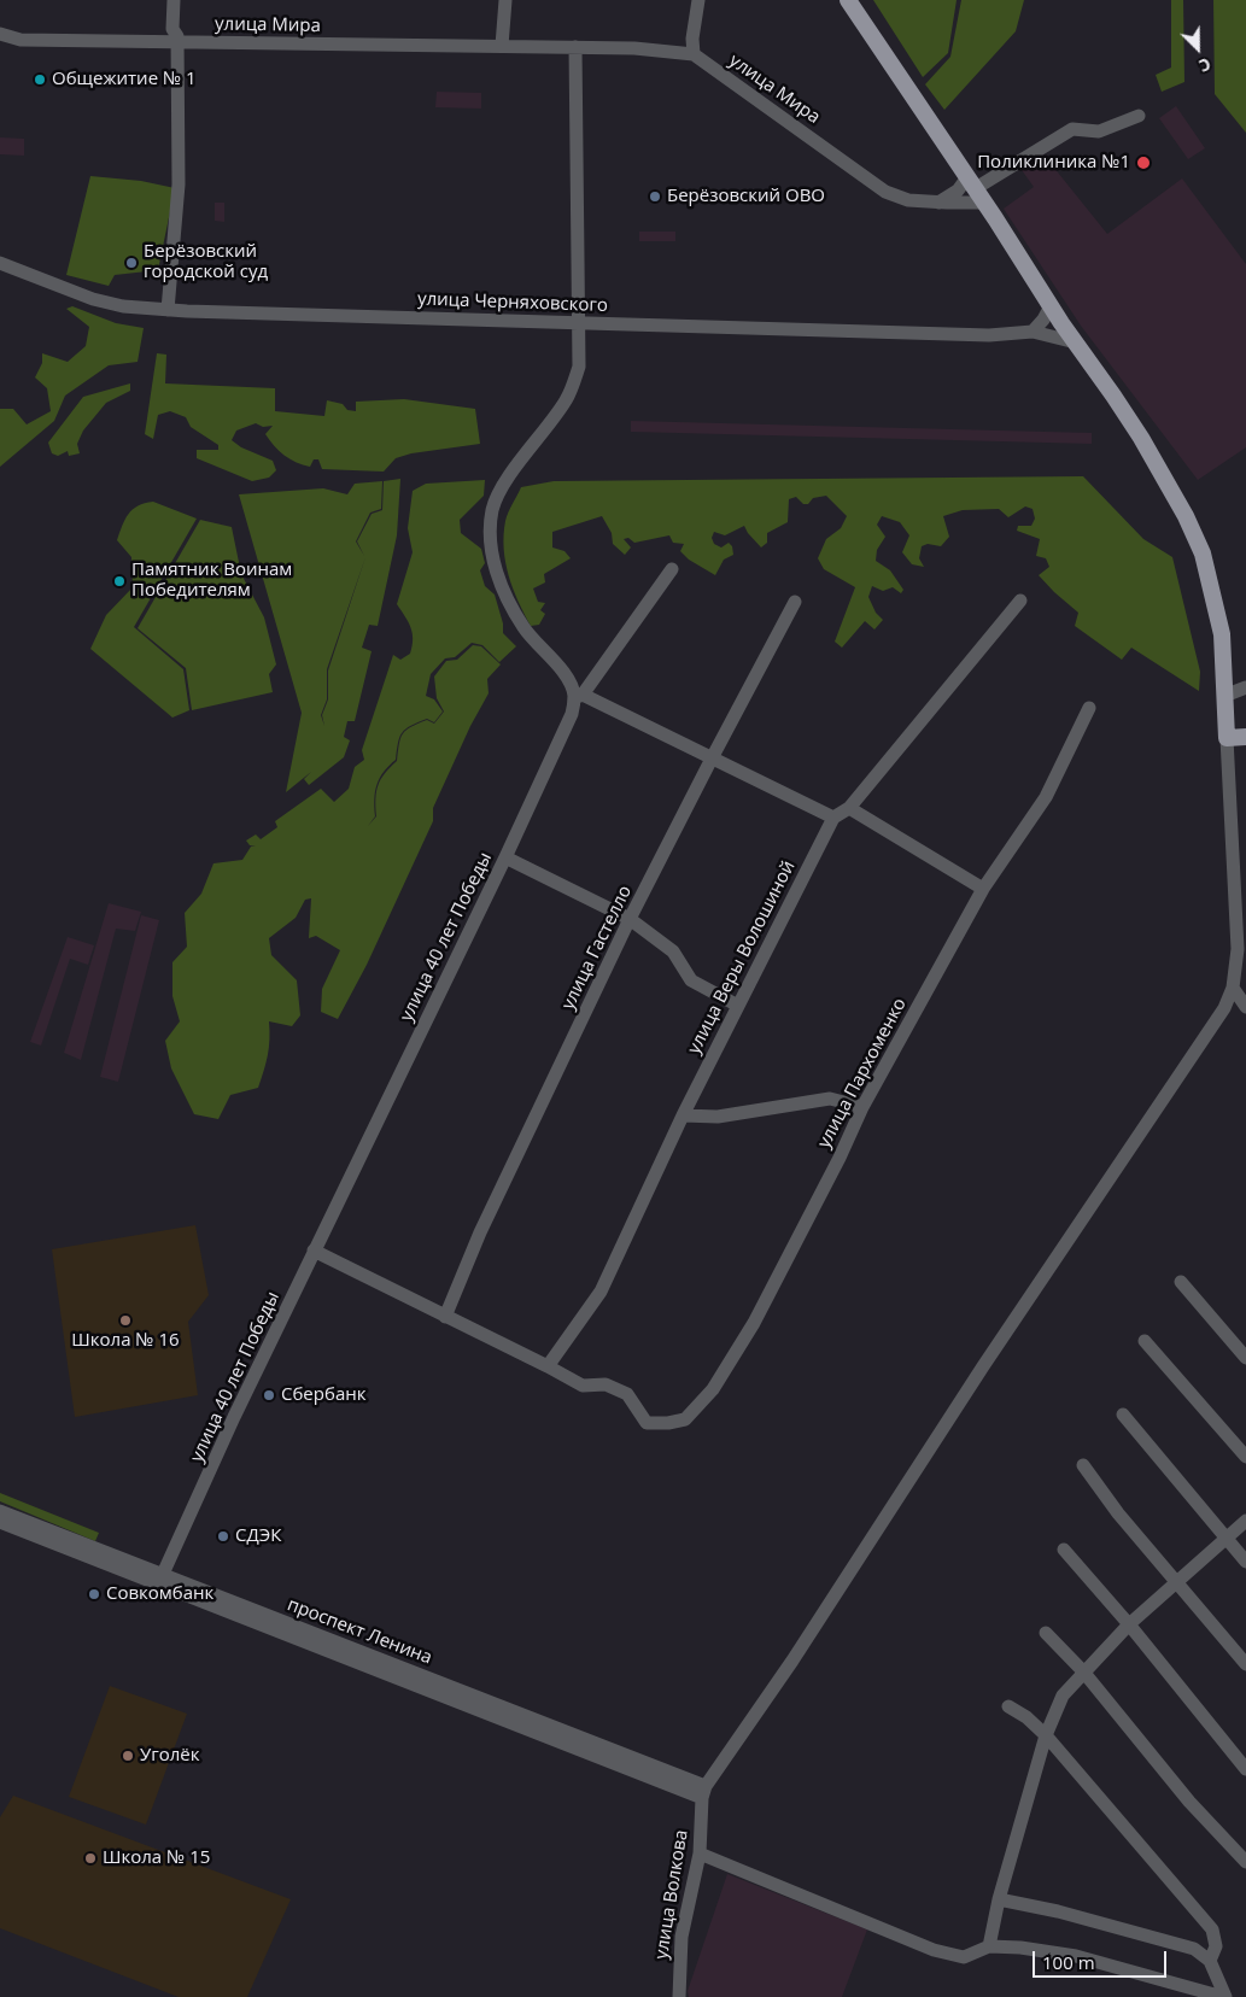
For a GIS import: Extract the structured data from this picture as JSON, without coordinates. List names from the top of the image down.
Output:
{
  "streets": {
    "street": [
      "улица Мира",
      "улица Черняховского",
      "улица 40 лет Победы",
      "улица Гастелло",
      "улица Веры Волошиной",
      "улица Пархоменко",
      "проспект Ленина",
      "улица Волкова"
    ]
  },
  "crossings": [
    ["улица 40 лет Победы", "проспект Ленина"],
    ["улица Веры Волошиной", "улица Пархоменко"],
    ["проспект Ленина", "улица Волкова"]
  ],
  "places": [
    "Общежитие № 1",
    "Поликлиника №1",
    "Берёзовский ОВО",
    "Берёзовский городской суд",
    "Памятник Воинам Победителям",
    "Школа № 16",
    "Сбербанк",
    "СДЭК",
    "Совкомбанк",
    "Уголёк",
    "Школа № 15"
  ],
  "scale_bar": "100 m",
  "north": "bottom right"
}
